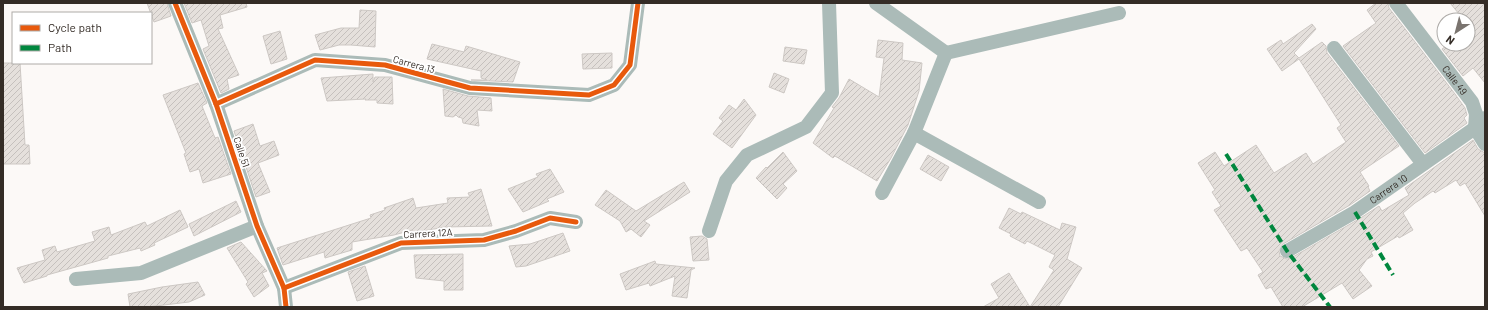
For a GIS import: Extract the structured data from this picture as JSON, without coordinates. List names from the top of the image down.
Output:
{
  "streets": {
    "street": [
      "Carrera 13",
      "Calle 49",
      "Calle 51",
      "Carrera 10",
      "Carrera 12A"
    ]
  },
  "crossings": [
    ["Carrera 13", "Calle 51"],
    ["Calle 49", "Carrera 10"],
    ["Calle 51", "Carrera 12A"]
  ],
  "legend": ["Cycle path", "Path"],
  "north": "bottom left"
}
